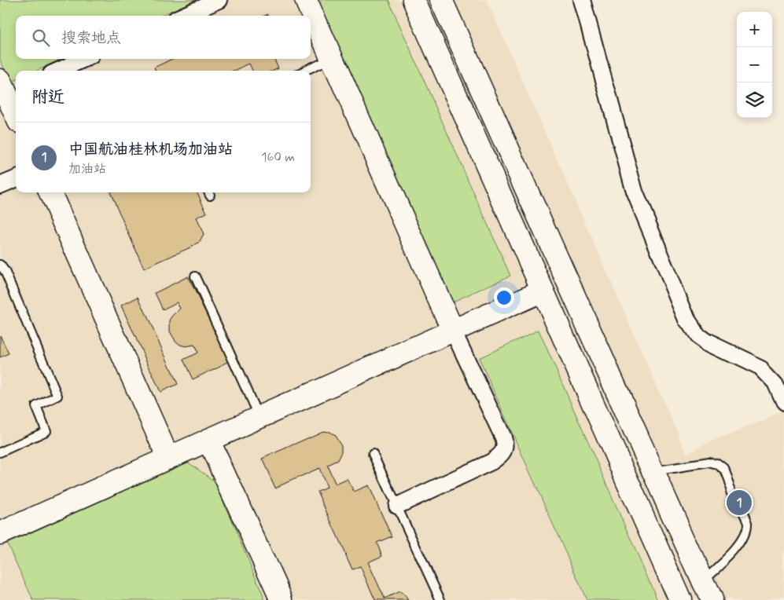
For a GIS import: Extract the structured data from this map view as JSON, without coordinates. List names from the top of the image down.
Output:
{
  "page": {
    "map_buttons": ["+", "−"],
    "search": "搜索地点",
    "heading": "附近",
    "list": [
      {
        "mark": "1",
        "name": "中国航油桂林机场加油站",
        "note": "加油站",
        "value": "160 m"
      }
    ],
    "pins": "1"
  }
}
